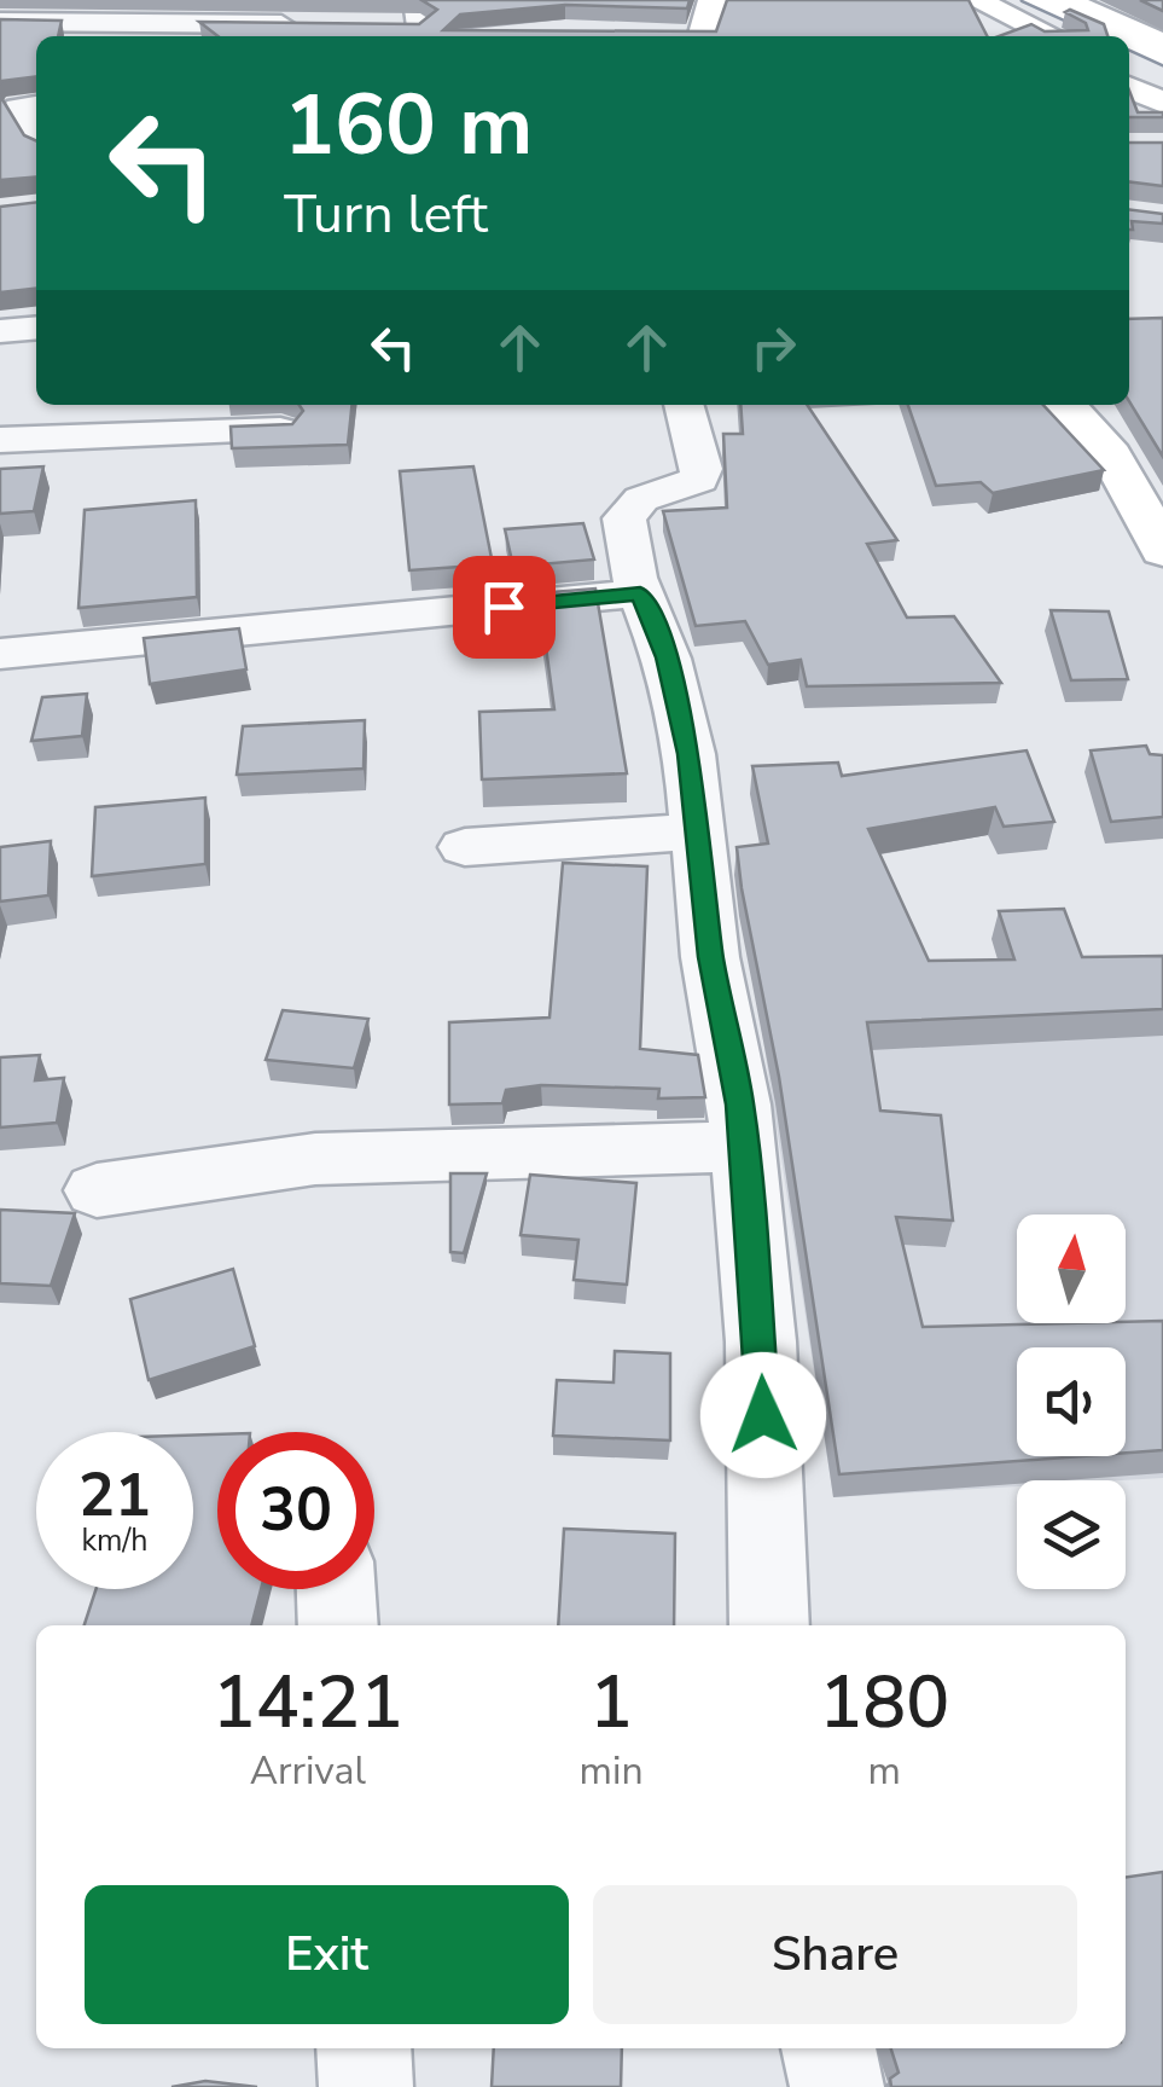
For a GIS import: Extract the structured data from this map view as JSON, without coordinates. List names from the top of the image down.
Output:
{
  "north": "top",
  "page": {
    "turn": ["160 m", "Turn left"],
    "speed": "21 km/h",
    "limit": "30",
    "eta": [
      "14:21",
      "Arrival",
      "1",
      "min",
      "180",
      "m"
    ],
    "buttons": ["Exit", "Share"]
  }
}
